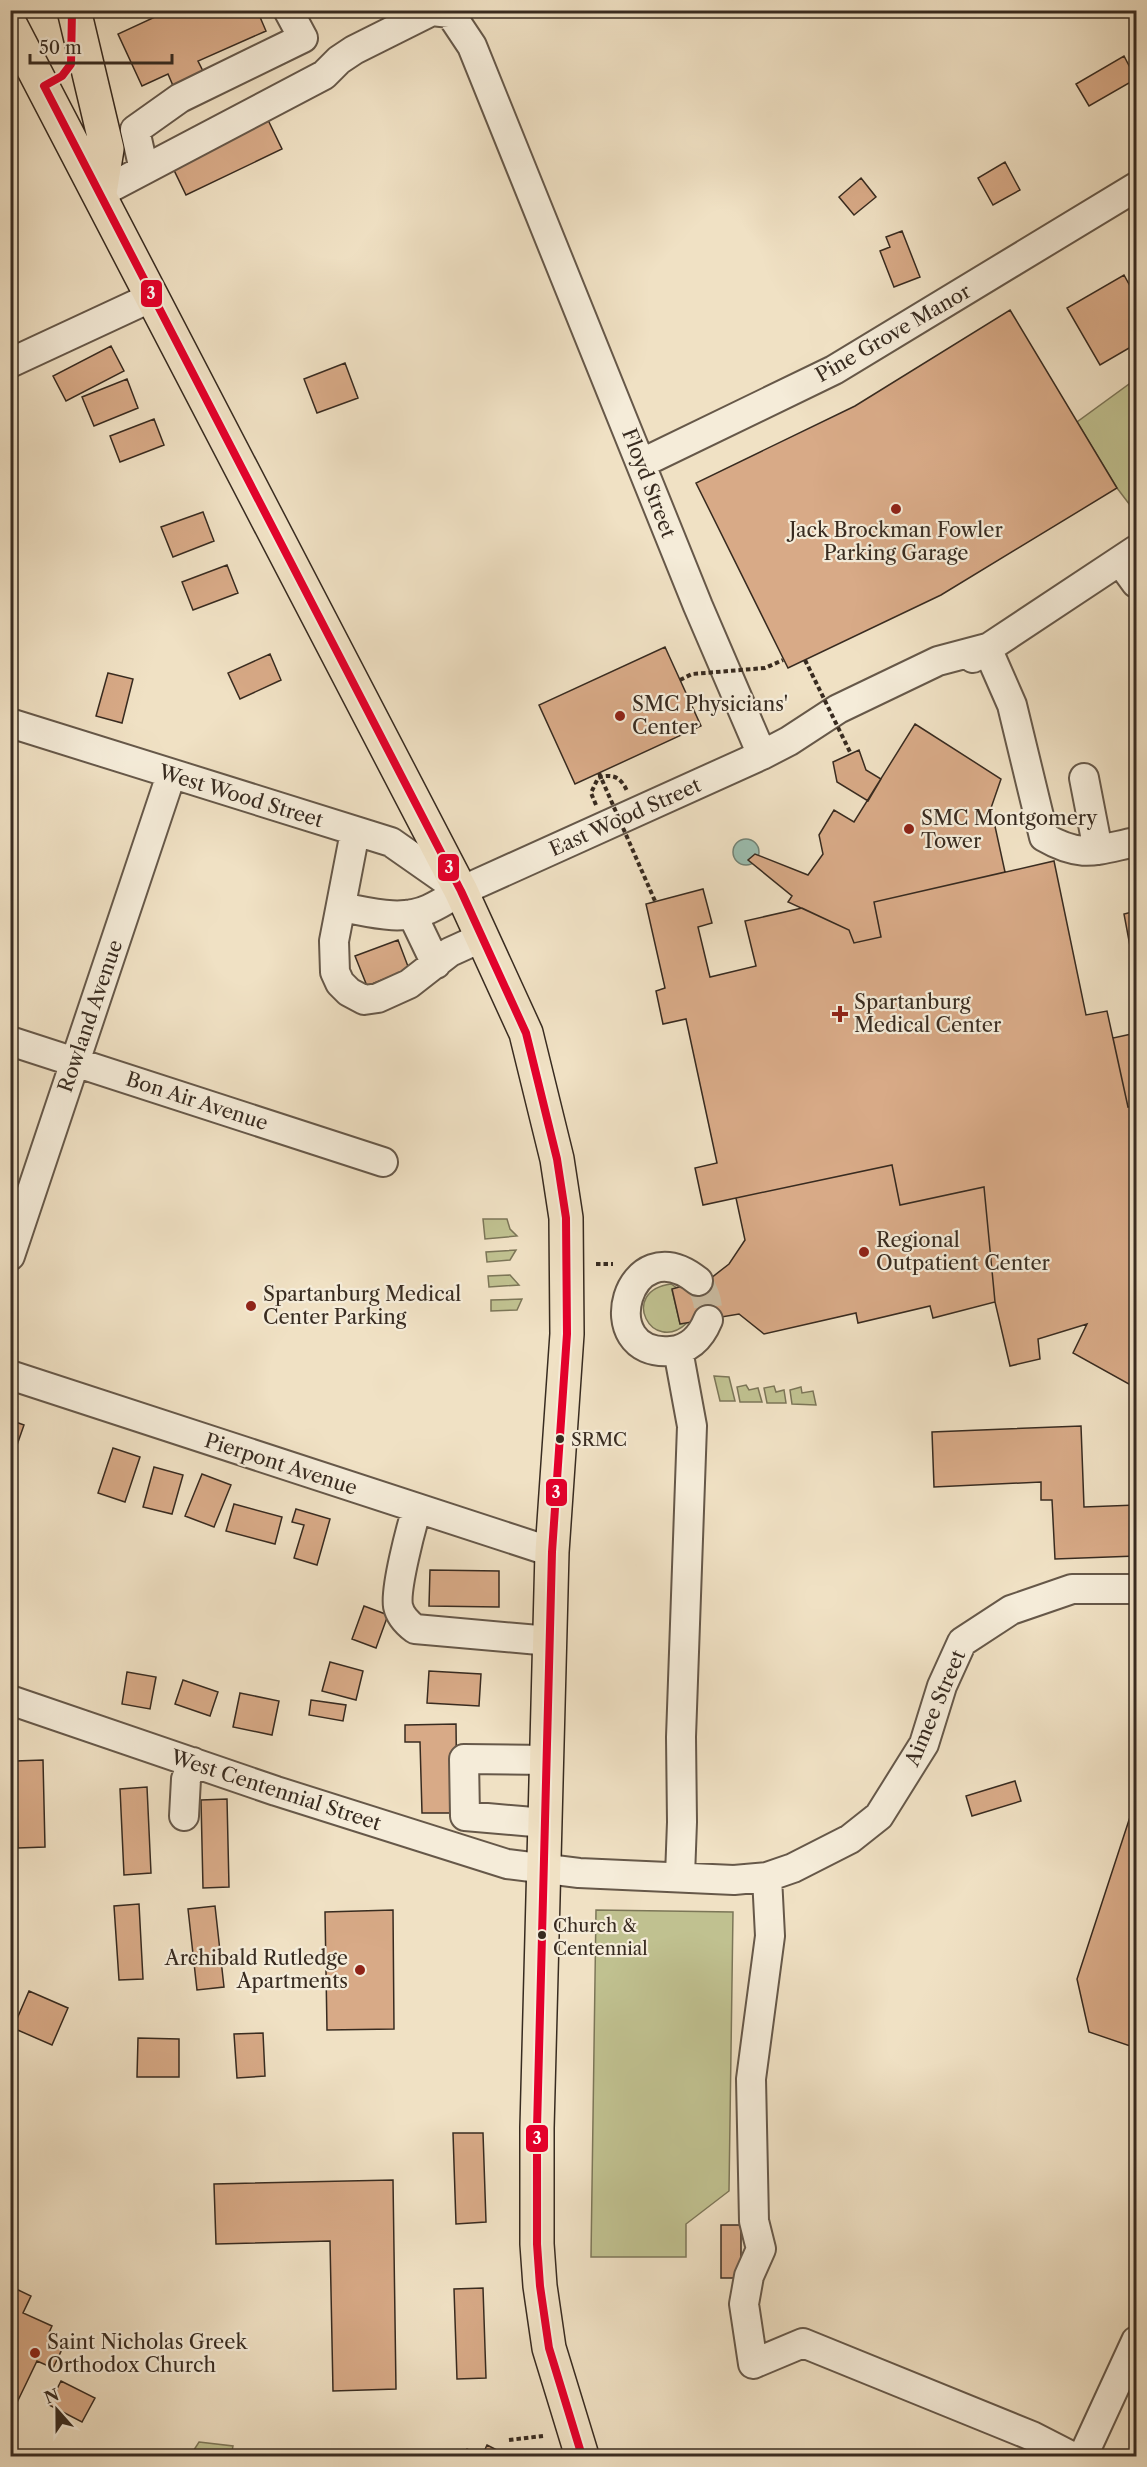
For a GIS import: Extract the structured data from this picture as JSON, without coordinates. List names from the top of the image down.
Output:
{
  "streets": {
    "street": [
      "Pine Grove Manor",
      "Floyd Street",
      "West Wood Street",
      "East Wood Street",
      "Rowland Avenue",
      "Bon Air Avenue",
      "Pierpont Avenue",
      "Aimee Street",
      "West Centennial Street"
    ]
  },
  "crossings": [
    ["Pine Grove Manor", "Floyd Street"],
    ["Floyd Street", "East Wood Street"],
    ["West Wood Street", "East Wood Street"],
    ["West Wood Street", "Rowland Avenue"],
    ["Rowland Avenue", "Bon Air Avenue"],
    ["Aimee Street", "West Centennial Street"]
  ],
  "places": {
    "other": [
      "Jack Brockman Fowler Parking Garage",
      "SMC Physicians' Center",
      "SMC Montgomery Tower",
      "Regional Outpatient Center",
      "Spartanburg Medical Center Parking",
      "SRMC",
      "Church & Centennial",
      "Archibald Rutledge Apartments",
      "Saint Nicholas Greek Orthodox Church"
    ],
    "health": ["Spartanburg Medical Center"]
  },
  "lines": ["transit line 3"],
  "scale_bar": "50 m",
  "north": "top"
}
